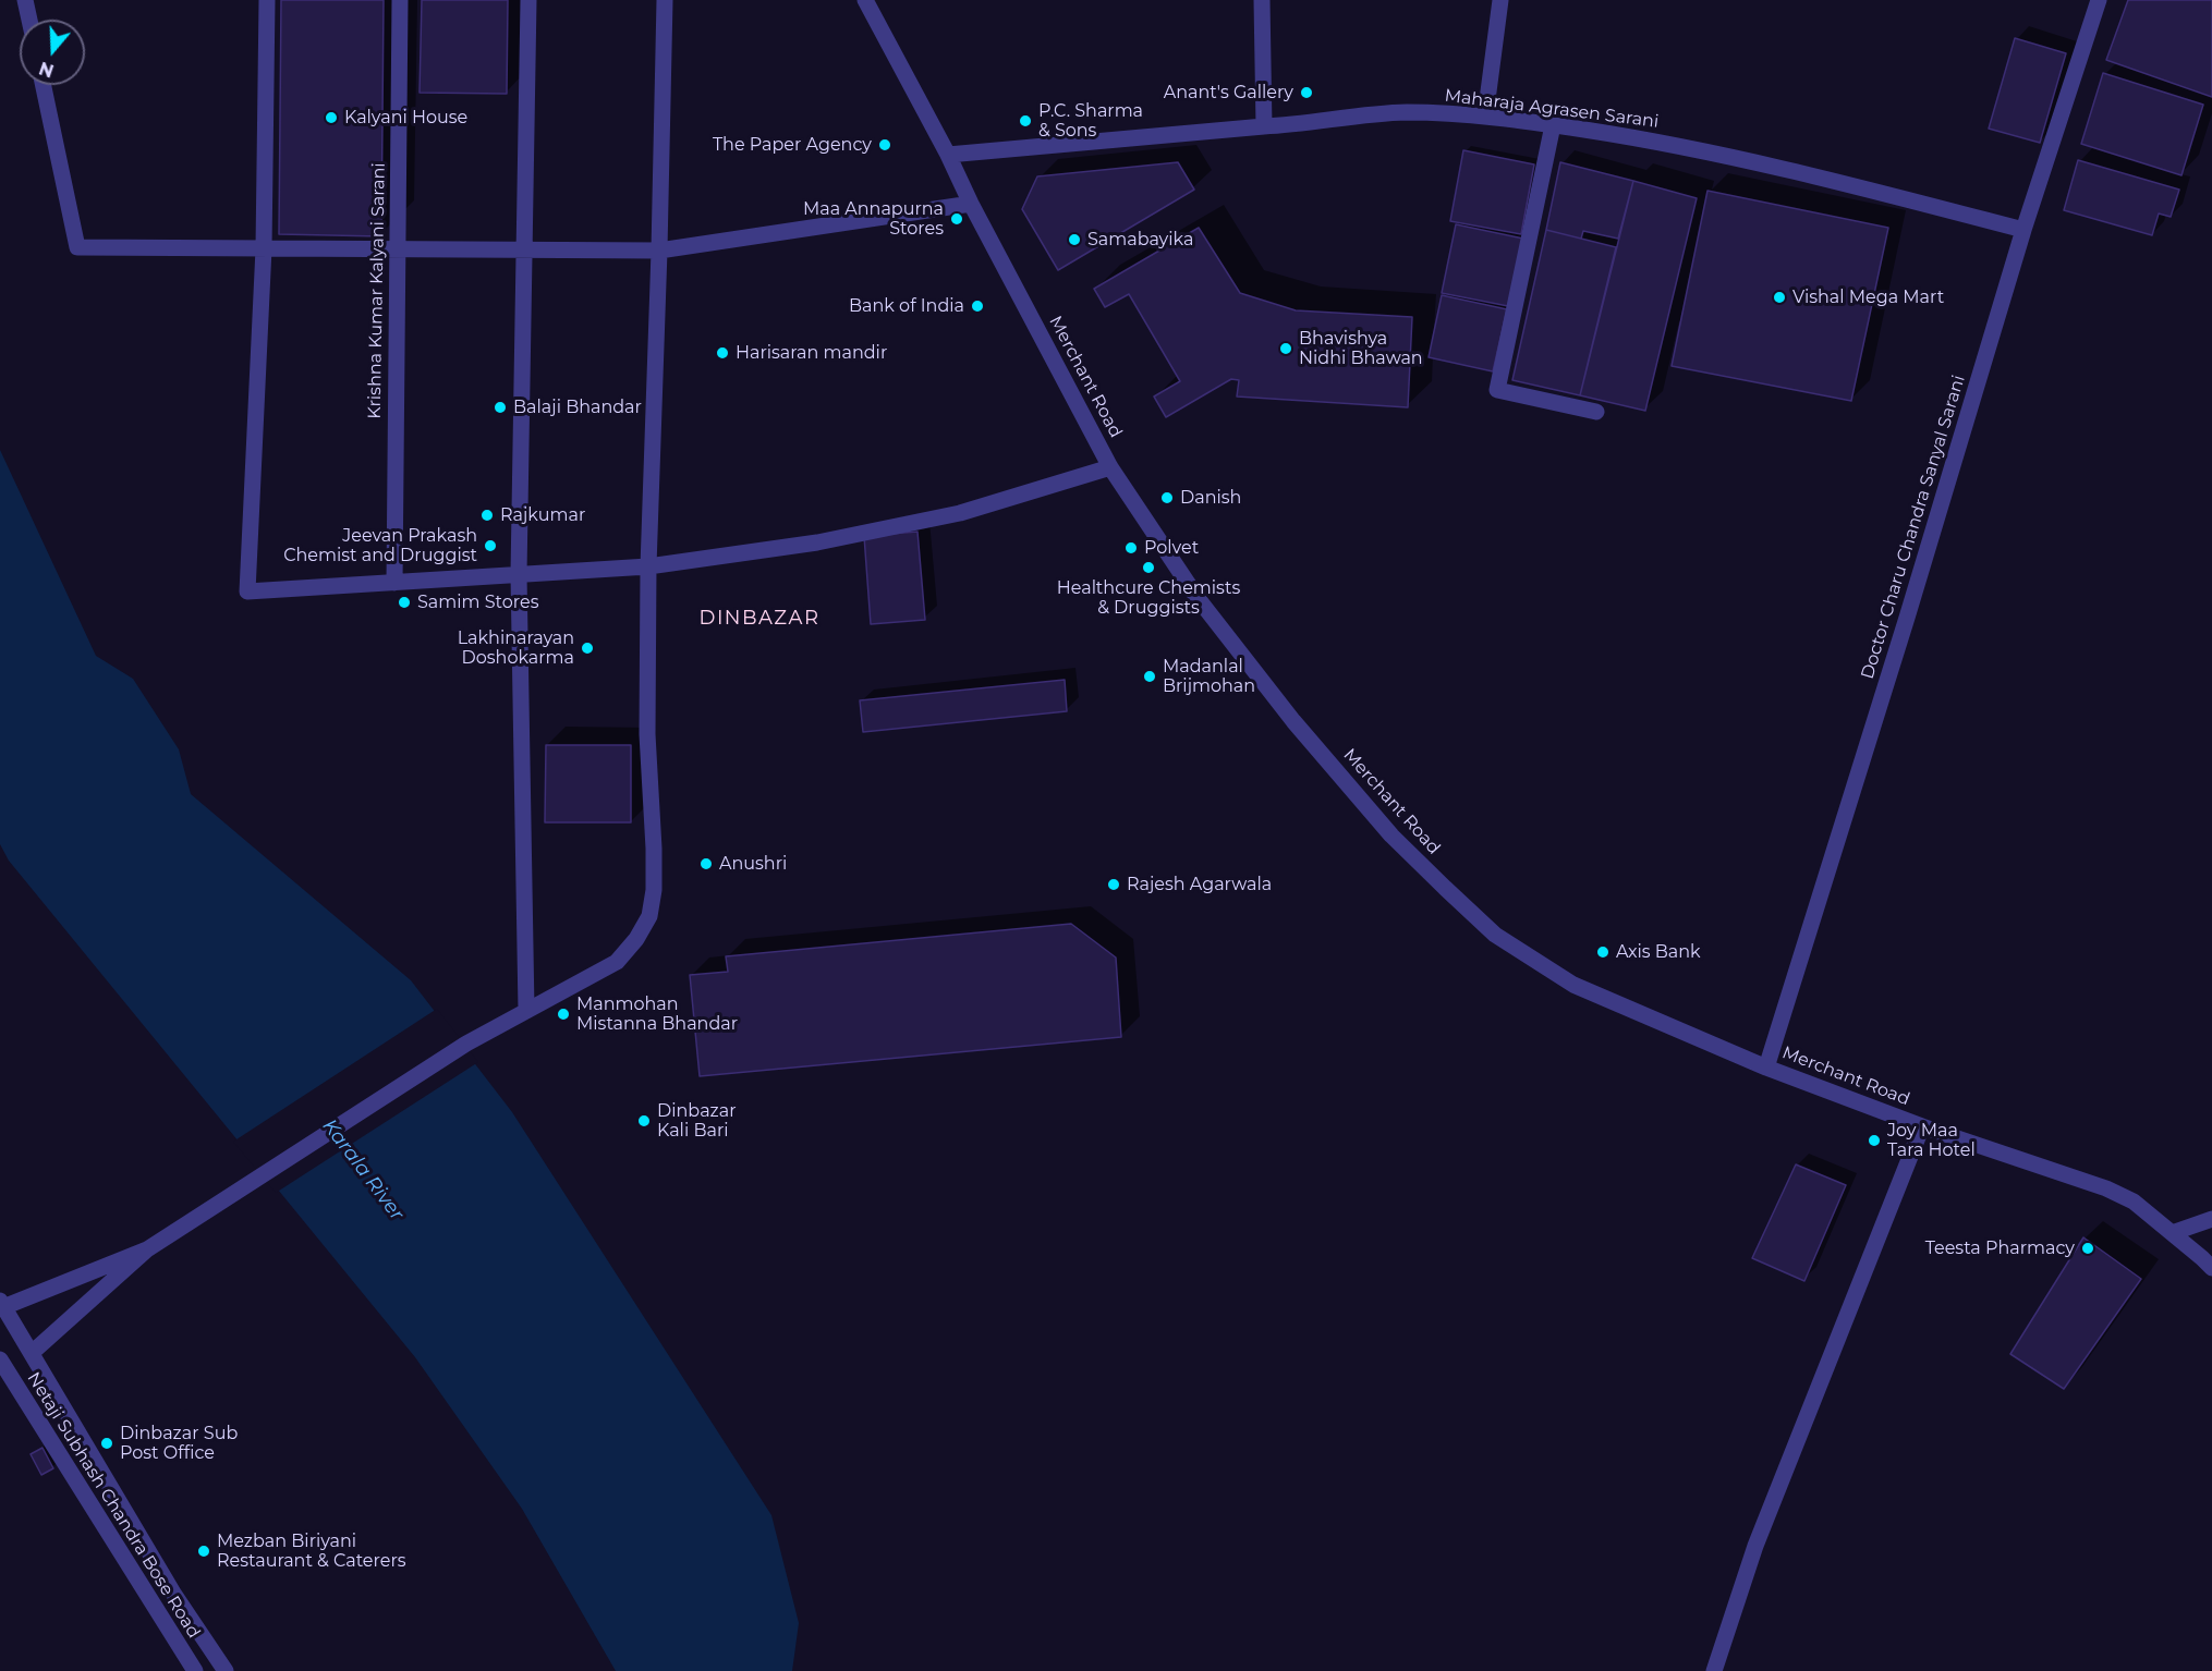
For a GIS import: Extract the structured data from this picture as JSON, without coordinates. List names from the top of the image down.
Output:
{
  "streets": {
    "street": [
      "Maharaja Agrasen Sarani",
      "Krishna Kumar Kalyani Sarani",
      "Merchant Road",
      "Doctor Charu Chandra Sanyal Sarani",
      "Netaji Subhash Chandra Bose Road"
    ]
  },
  "crossings": [
    ["Maharaja Agrasen Sarani", "Merchant Road"],
    ["Maharaja Agrasen Sarani", "Doctor Charu Chandra Sanyal Sarani"],
    ["Merchant Road", "Doctor Charu Chandra Sanyal Sarani"]
  ],
  "districts": ["DINBAZAR"],
  "water": ["Karala River"],
  "places": [
    "Anant's Gallery",
    "Kalyani House",
    "P.C. Sharma & Sons",
    "The Paper Agency",
    "Maa Annapurna Stores",
    "Samabayika",
    "Vishal Mega Mart",
    "Bank of India",
    "Bhavishya Nidhi Bhawan",
    "Harisaran mandir",
    "Balaji Bhandar",
    "Danish",
    "Rajkumar",
    "Jeevan Prakash Chemist and Druggist",
    "Polvet",
    "Healthcure Chemists & Druggists",
    "Samim Stores",
    "Lakhinarayan Doshokarma",
    "Madanlal Brijmohan",
    "Anushri",
    "Rajesh Agarwala",
    "Axis Bank",
    "Manmohan Mistanna Bhandar",
    "Dinbazar Kali Bari",
    "Joy Maa Tara Hotel",
    "Teesta Pharmacy",
    "Dinbazar Sub Post Office",
    "Mezban Biriyani Restaurant & Caterers"
  ],
  "north": "bottom"
}
